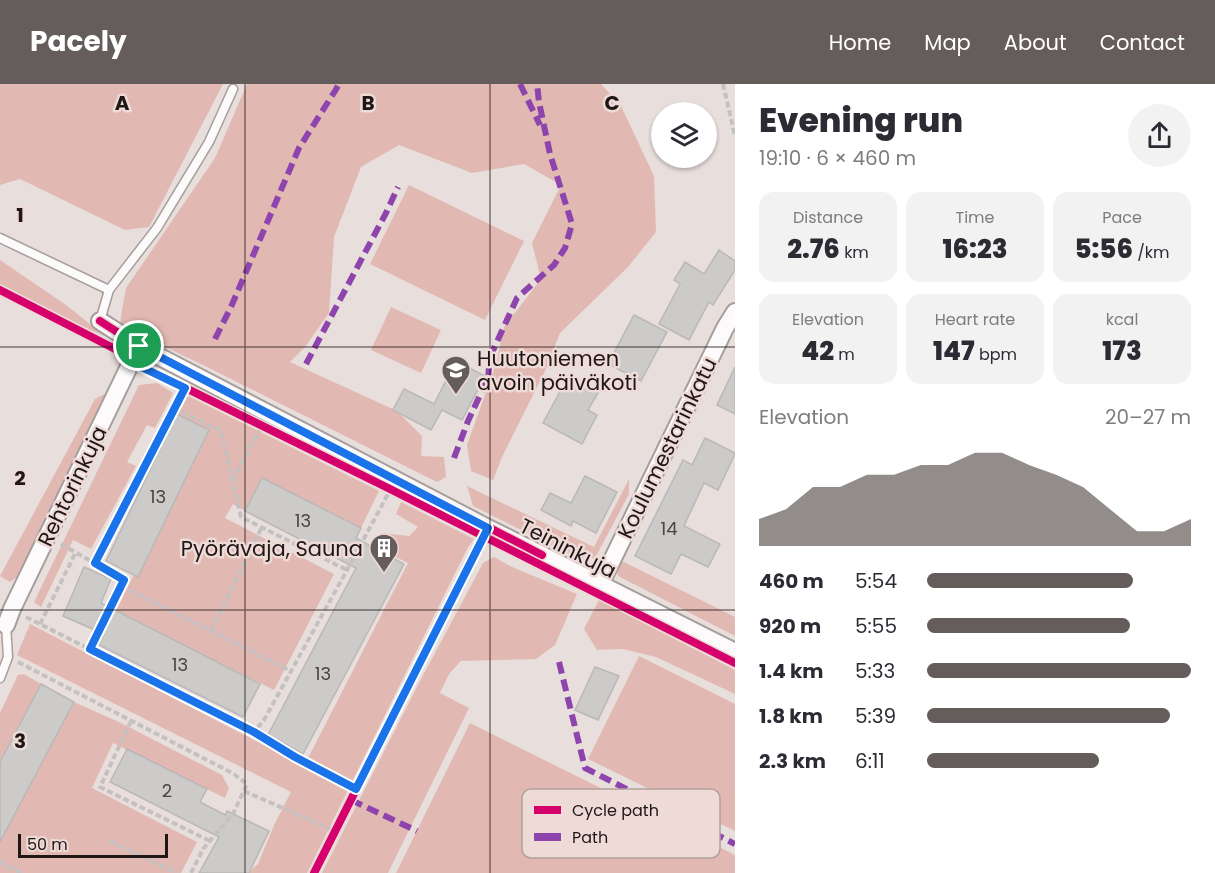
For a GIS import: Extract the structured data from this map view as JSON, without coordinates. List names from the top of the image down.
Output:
{
  "streets": {
    "street": ["Koulumestarinkatu", "Rehtorinkuja", "Teininkuja"]
  },
  "crossings": [
    ["Koulumestarinkatu", "Teininkuja"],
    ["Rehtorinkuja", "Teininkuja"]
  ],
  "places": {
    "school or university": ["Huutoniemen avoin päiväkoti"],
    "building": ["Pyörävaja, Sauna"]
  },
  "house_numbers": [
    "13",
    "13",
    "14",
    "13",
    "13",
    "2"
  ],
  "legend": ["Cycle path", "Path"],
  "scale_bar": "50 m",
  "page": {
    "header": "Pacely",
    "nav": [
      "Home",
      "Map",
      "About",
      "Contact"
    ],
    "heading": ["Evening run", "19:10 · 6 × 460 m"],
    "stats": [
      ["Distance", "2.76 km"],
      ["Time", "16:23"],
      ["Pace", "5:56 /km"],
      ["Elevation", "42 m"],
      ["Heart rate", "147 bpm"],
      ["kcal", "173"]
    ],
    "chart": ["Elevation", "20–27 m"],
    "list": [
      {
        "name": "460 m",
        "note": "5:54"
      },
      {
        "name": "920 m",
        "note": "5:55"
      },
      {
        "name": "1.4 km",
        "note": "5:33"
      },
      {
        "name": "1.8 km",
        "note": "5:39"
      },
      {
        "name": "2.3 km",
        "note": "6:11"
      }
    ],
    "scale": "50 m"
  },
  "grid": {
    "columns": ["A", "B", "C"],
    "rows": ["1", "2", "3"]
  }
}
